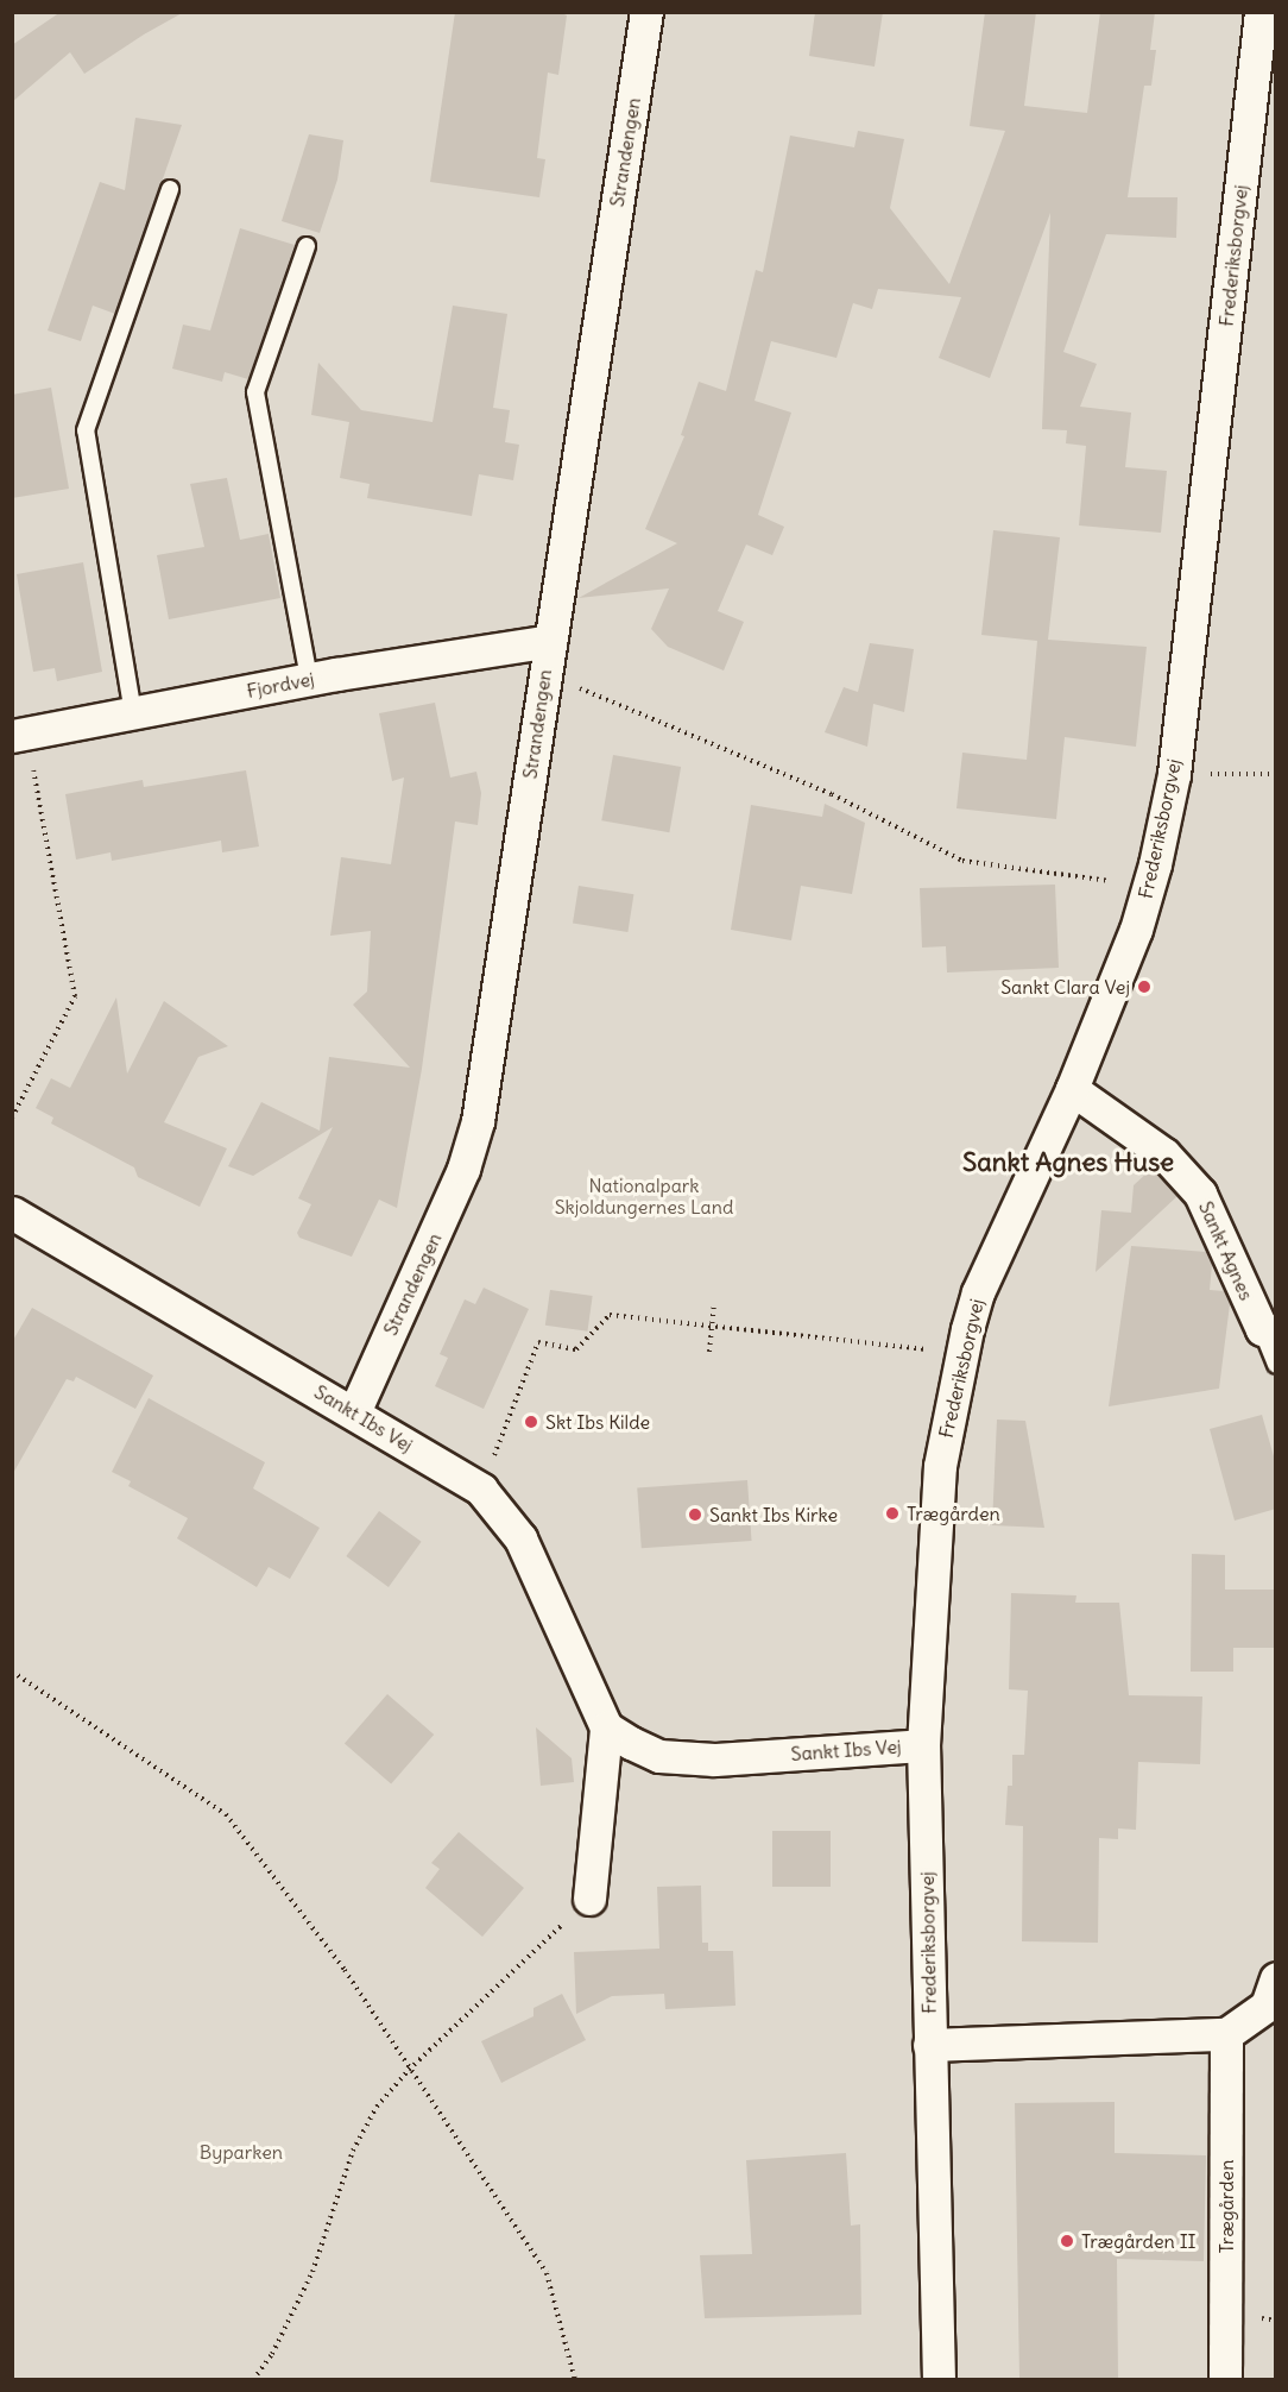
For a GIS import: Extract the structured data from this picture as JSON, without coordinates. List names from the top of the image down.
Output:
{
  "streets": {
    "street": [
      "Strandengen",
      "Frederiksborgvej",
      "Fjordvej",
      "Sankt Agnes",
      "Sankt Ibs Vej",
      "Trægården"
    ]
  },
  "crossings": [
    ["Strandengen", "Fjordvej"],
    ["Strandengen", "Sankt Ibs Vej"],
    ["Frederiksborgvej", "Sankt Agnes"],
    ["Frederiksborgvej", "Sankt Ibs Vej"]
  ],
  "districts": ["Sankt Agnes Huse"],
  "parks": ["Nationalpark Skjoldungernes Land", "Byparken"],
  "places": [
    "Sankt Clara Vej",
    "Skt Ibs Kilde",
    "Trægården",
    "Sankt Ibs Kirke",
    "Trægården II"
  ]
}
